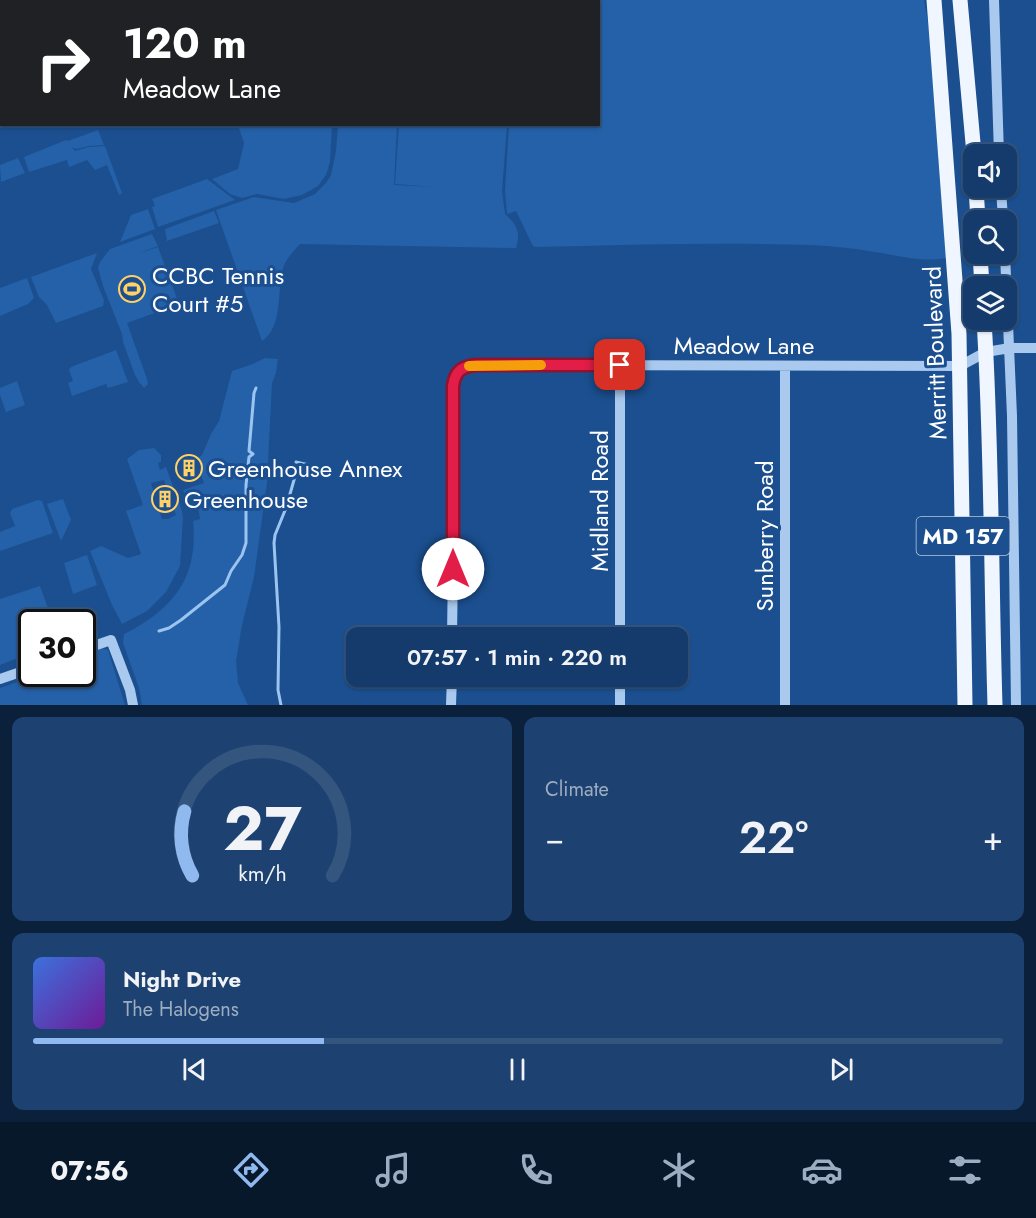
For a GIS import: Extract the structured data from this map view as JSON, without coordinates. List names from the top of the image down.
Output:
{
  "streets": {
    "main road": ["Merritt Boulevard", "MD 157"],
    "street": ["Meadow Lane", "Midland Road", "Sunberry Road"]
  },
  "crossings": [
    ["Meadow Lane", "Merritt Boulevard"],
    ["Meadow Lane", "Midland Road"],
    ["Meadow Lane", "Sunberry Road"]
  ],
  "places": {
    "sports": ["CCBC Tennis Court #5"],
    "building": ["Greenhouse Annex", "Greenhouse"]
  },
  "page": {
    "turn": ["120 m", "Meadow Lane"],
    "limit": "30",
    "trip": "07:57 · 1 min · 220 m",
    "tile": "Climate",
    "heat": ["−", "22°", "+"],
    "song": ["Night Drive", "The Halogens"],
    "tabs": "07:56",
    "gauge": ["27", "km/h"]
  }
}
